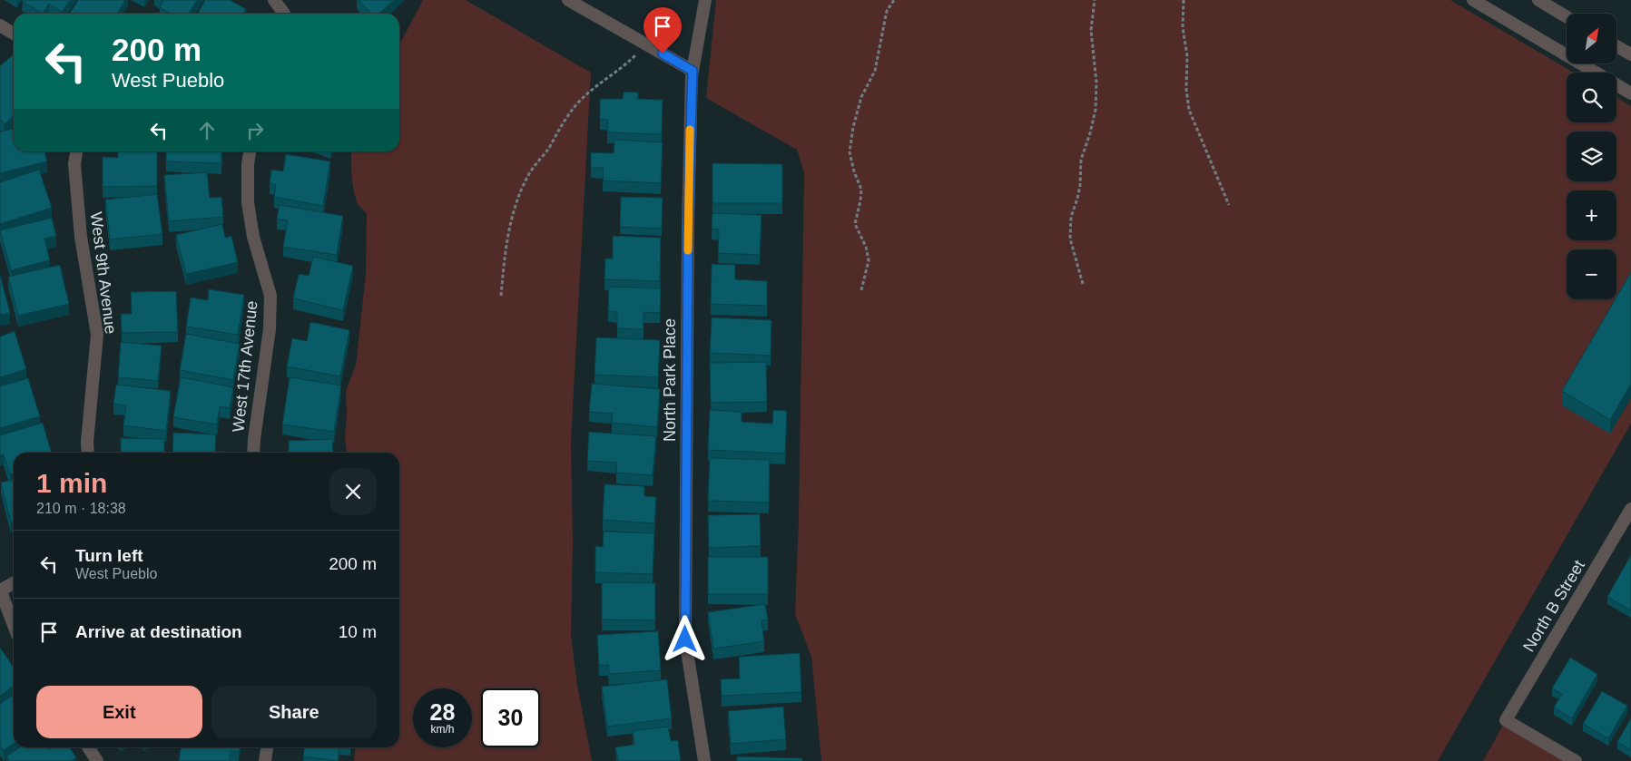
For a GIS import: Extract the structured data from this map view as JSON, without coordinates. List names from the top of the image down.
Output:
{
  "streets": {
    "street": [
      "West 9th Avenue",
      "West 17th Avenue",
      "North Park Place",
      "North B Street"
    ]
  },
  "north": "top right",
  "page": {
    "map_buttons": ["+", "−"],
    "turn": ["200 m", "West Pueblo"],
    "heading": ["1 min", "210 m · 18:38"],
    "list": [
      {
        "name": "Turn left",
        "note": "West Pueblo",
        "value": "200 m"
      },
      {
        "name": "Arrive at destination",
        "value": "10 m"
      }
    ],
    "buttons": ["Exit", "Share"],
    "speed": "28 km/h",
    "limit": "30"
  }
}
